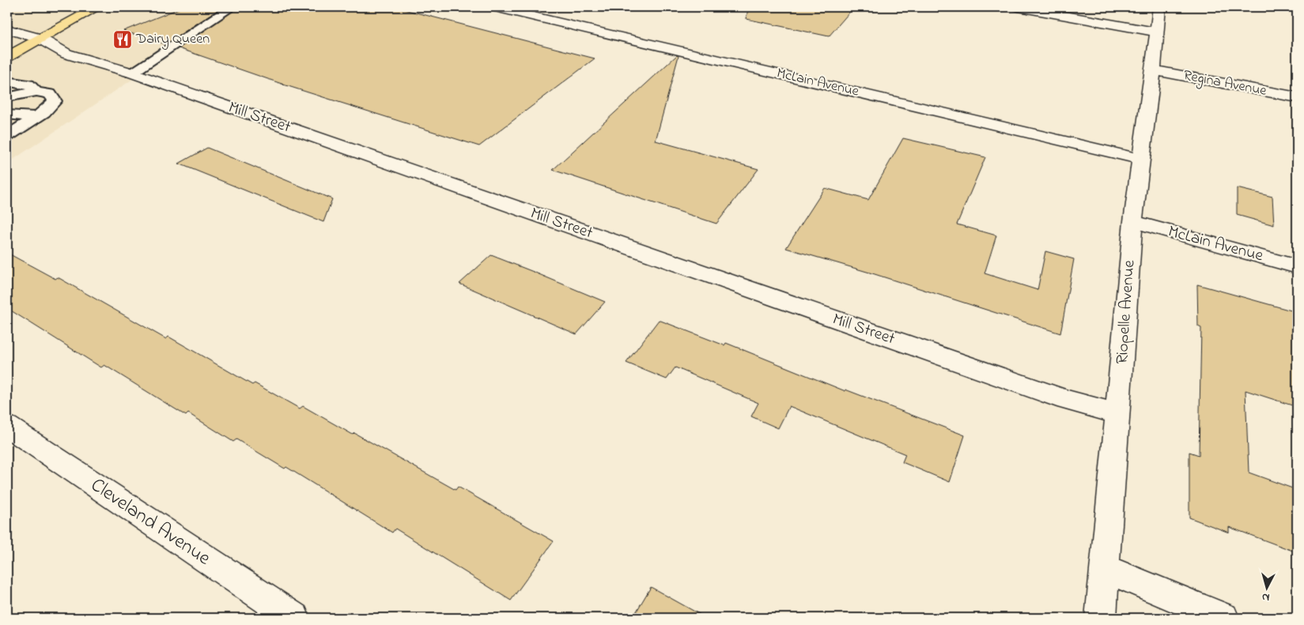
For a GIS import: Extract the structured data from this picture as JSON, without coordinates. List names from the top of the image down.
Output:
{
  "streets": {
    "street": [
      "McLain Avenue",
      "Regina Avenue",
      "Mill Street",
      "Riopelle Avenue",
      "Cleveland Avenue"
    ]
  },
  "crossings": [
    ["McLain Avenue", "Riopelle Avenue"],
    ["Regina Avenue", "Riopelle Avenue"],
    ["Mill Street", "Riopelle Avenue"]
  ],
  "places": {
    "restaurant": ["Dairy Queen"]
  },
  "north": "bottom"
}
